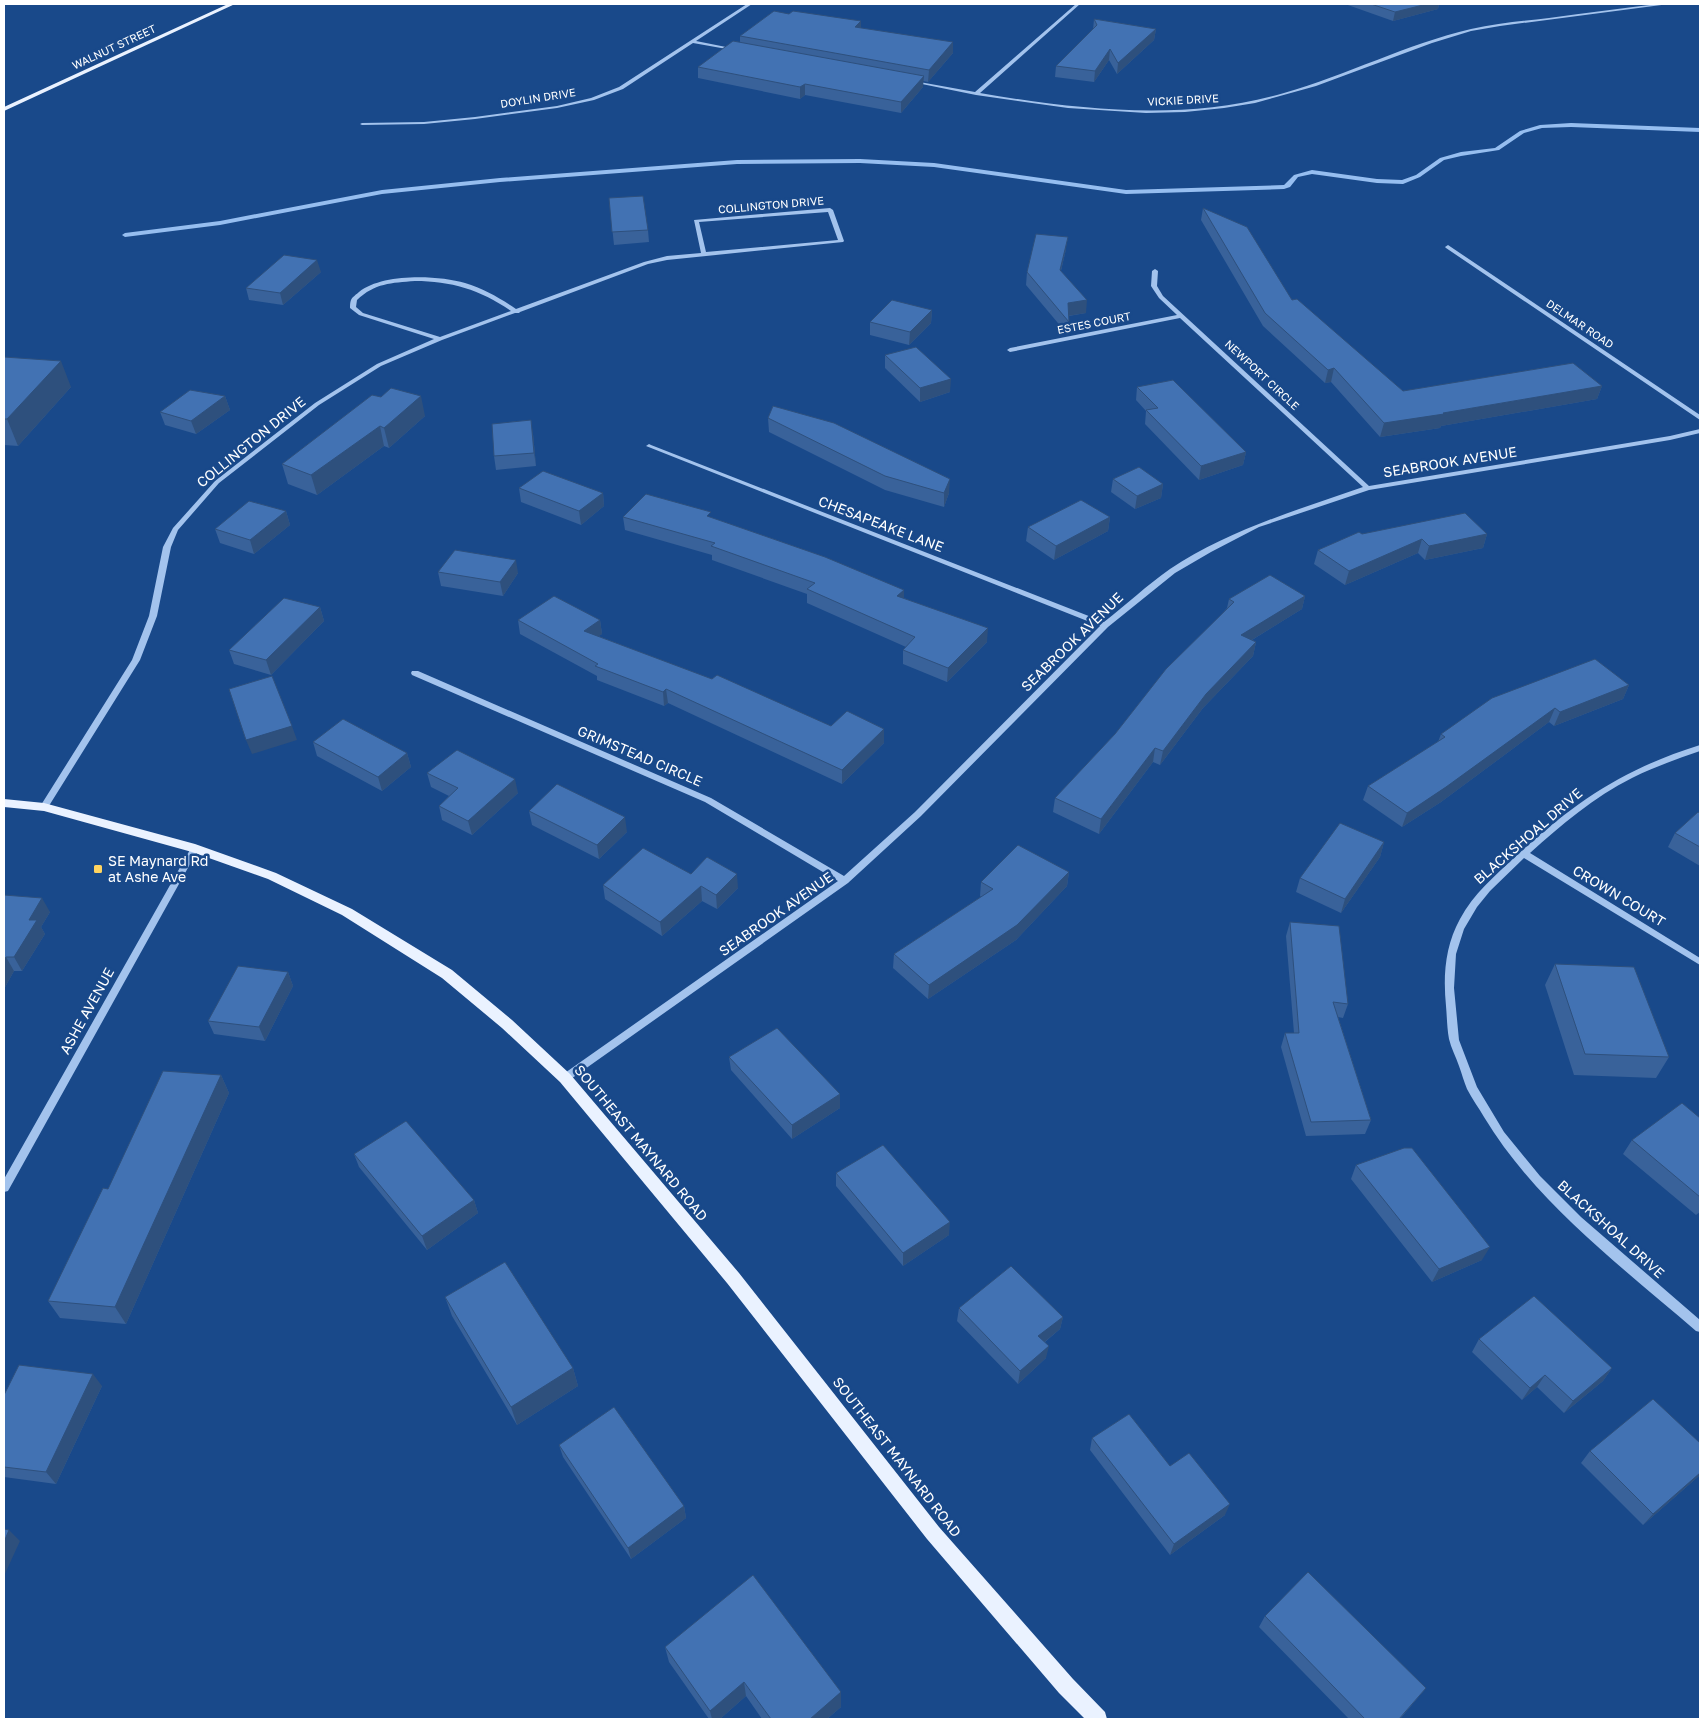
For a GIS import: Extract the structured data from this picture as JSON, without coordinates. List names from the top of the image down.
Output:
{
  "streets": {
    "main road": ["WALNUT STREET", "SOUTHEAST MAYNARD ROAD"],
    "street": [
      "DOYLIN DRIVE",
      "VICKIE DRIVE",
      "COLLINGTON DRIVE",
      "ESTES COURT",
      "DELMAR ROAD",
      "NEWPORT CIRCLE",
      "SEABROOK AVENUE",
      "CHESAPEAKE LANE",
      "GRIMSTEAD CIRCLE",
      "BLACKSHOAL DRIVE",
      "CROWN COURT",
      "ASHE AVENUE"
    ]
  },
  "crossings": [
    ["COLLINGTON DRIVE", "SOUTHEAST MAYNARD ROAD"],
    ["ESTES COURT", "NEWPORT CIRCLE"],
    ["NEWPORT CIRCLE", "SEABROOK AVENUE"],
    ["SEABROOK AVENUE", "CHESAPEAKE LANE"],
    ["SEABROOK AVENUE", "GRIMSTEAD CIRCLE"],
    ["SEABROOK AVENUE", "SOUTHEAST MAYNARD ROAD"],
    ["BLACKSHOAL DRIVE", "CROWN COURT"],
    ["ASHE AVENUE", "SOUTHEAST MAYNARD ROAD"]
  ],
  "places": {
    "transit": ["SE Maynard Rd at Ashe Ave"]
  }
}
